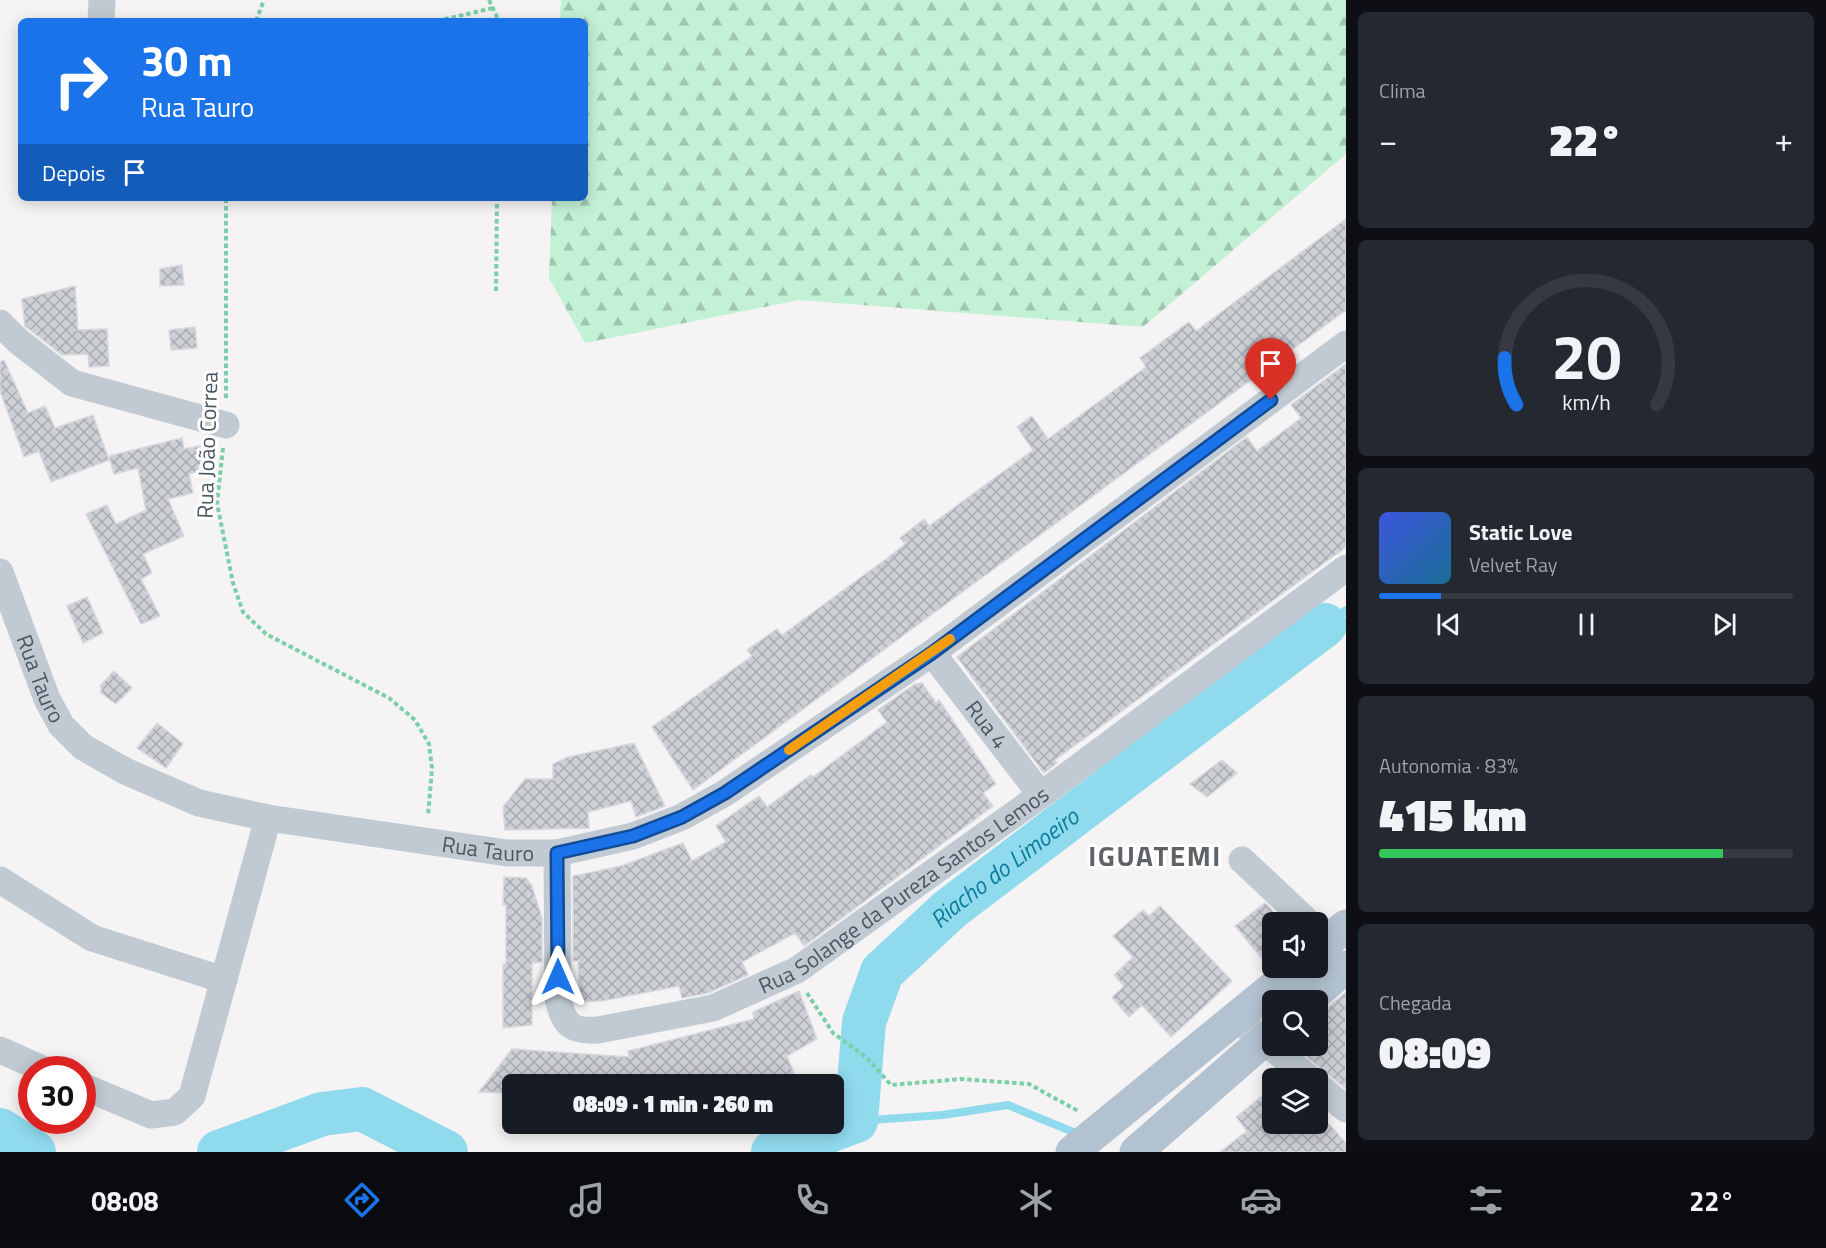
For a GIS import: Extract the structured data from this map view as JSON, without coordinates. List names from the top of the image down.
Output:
{
  "streets": {
    "street": ["Rua Tauro", "Rua 4", "Rua Solange da Pureza Santos Lemos"],
    "path": ["Rua João Correa"]
  },
  "crossings": [
    ["Rua João Correa", "Rua Tauro"],
    ["Rua Tauro", "Rua 4"],
    ["Rua Tauro", "Rua Solange da Pureza Santos Lemos"],
    ["Rua 4", "Rua Solange da Pureza Santos Lemos"]
  ],
  "districts": ["IGUATEMI"],
  "water": ["Riacho do Limoeiro"],
  "page": {
    "tile": [
      "Clima",
      ["Autonomia · 83%", "415 km"],
      ["Chegada", "08:09"]
    ],
    "turn": ["30 m", "Rua Tauro"],
    "heat": ["−", "22°", "+"],
    "then": "Depois",
    "song": ["Static Love", "Velvet Ray"],
    "limit": "30",
    "trip": "08:09 · 1 min · 260 m",
    "tabs": ["08:08", "22°"],
    "gauge": ["20", "km/h"]
  }
}
